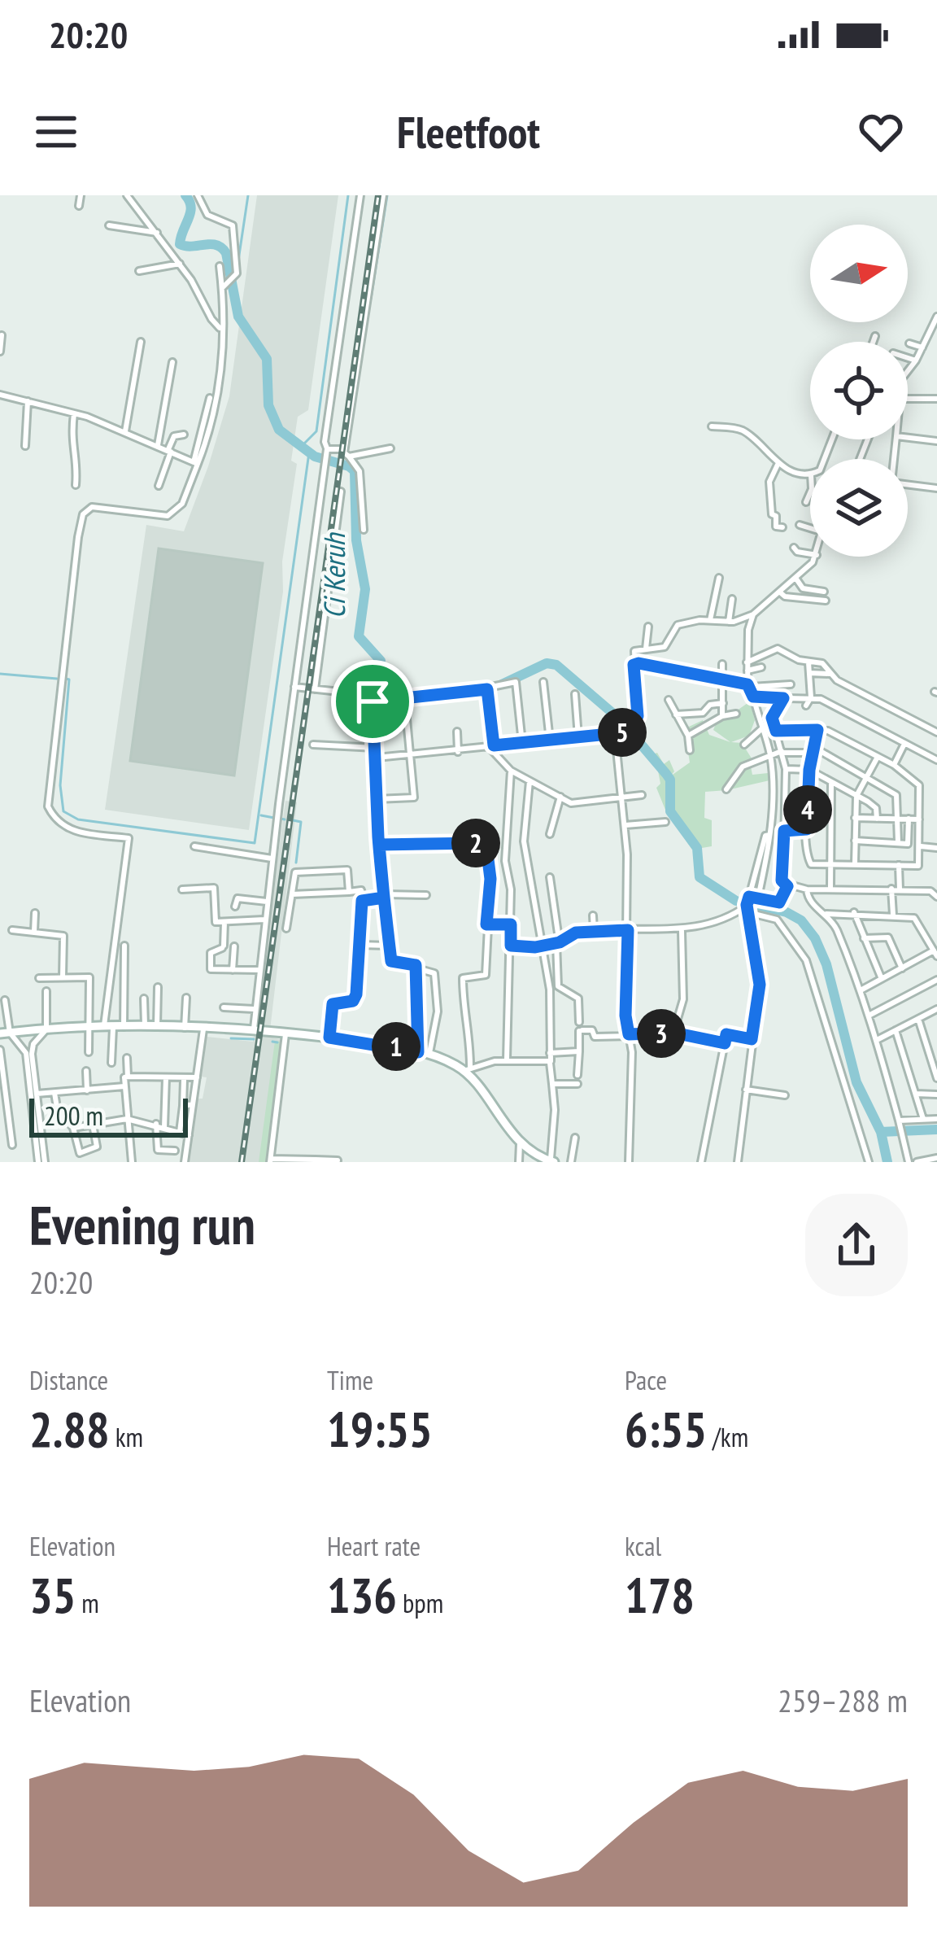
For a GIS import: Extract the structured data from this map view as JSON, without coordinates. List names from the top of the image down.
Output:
{
  "water": ["Ci Keruh"],
  "scale_bar": "200 m",
  "north": "right",
  "page": {
    "status": "20:20",
    "header": "Fleetfoot",
    "pins": [
      "5",
      "4",
      "2",
      "3",
      "1"
    ],
    "scale": "200 m",
    "heading": ["Evening run", "20:20"],
    "stats": [
      ["Distance", "2.88 km"],
      ["Time", "19:55"],
      ["Pace", "6:55 /km"],
      ["Elevation", "35 m"],
      ["Heart rate", "136 bpm"],
      ["kcal", "178"]
    ],
    "chart": ["Elevation", "259–288 m"]
  }
}
